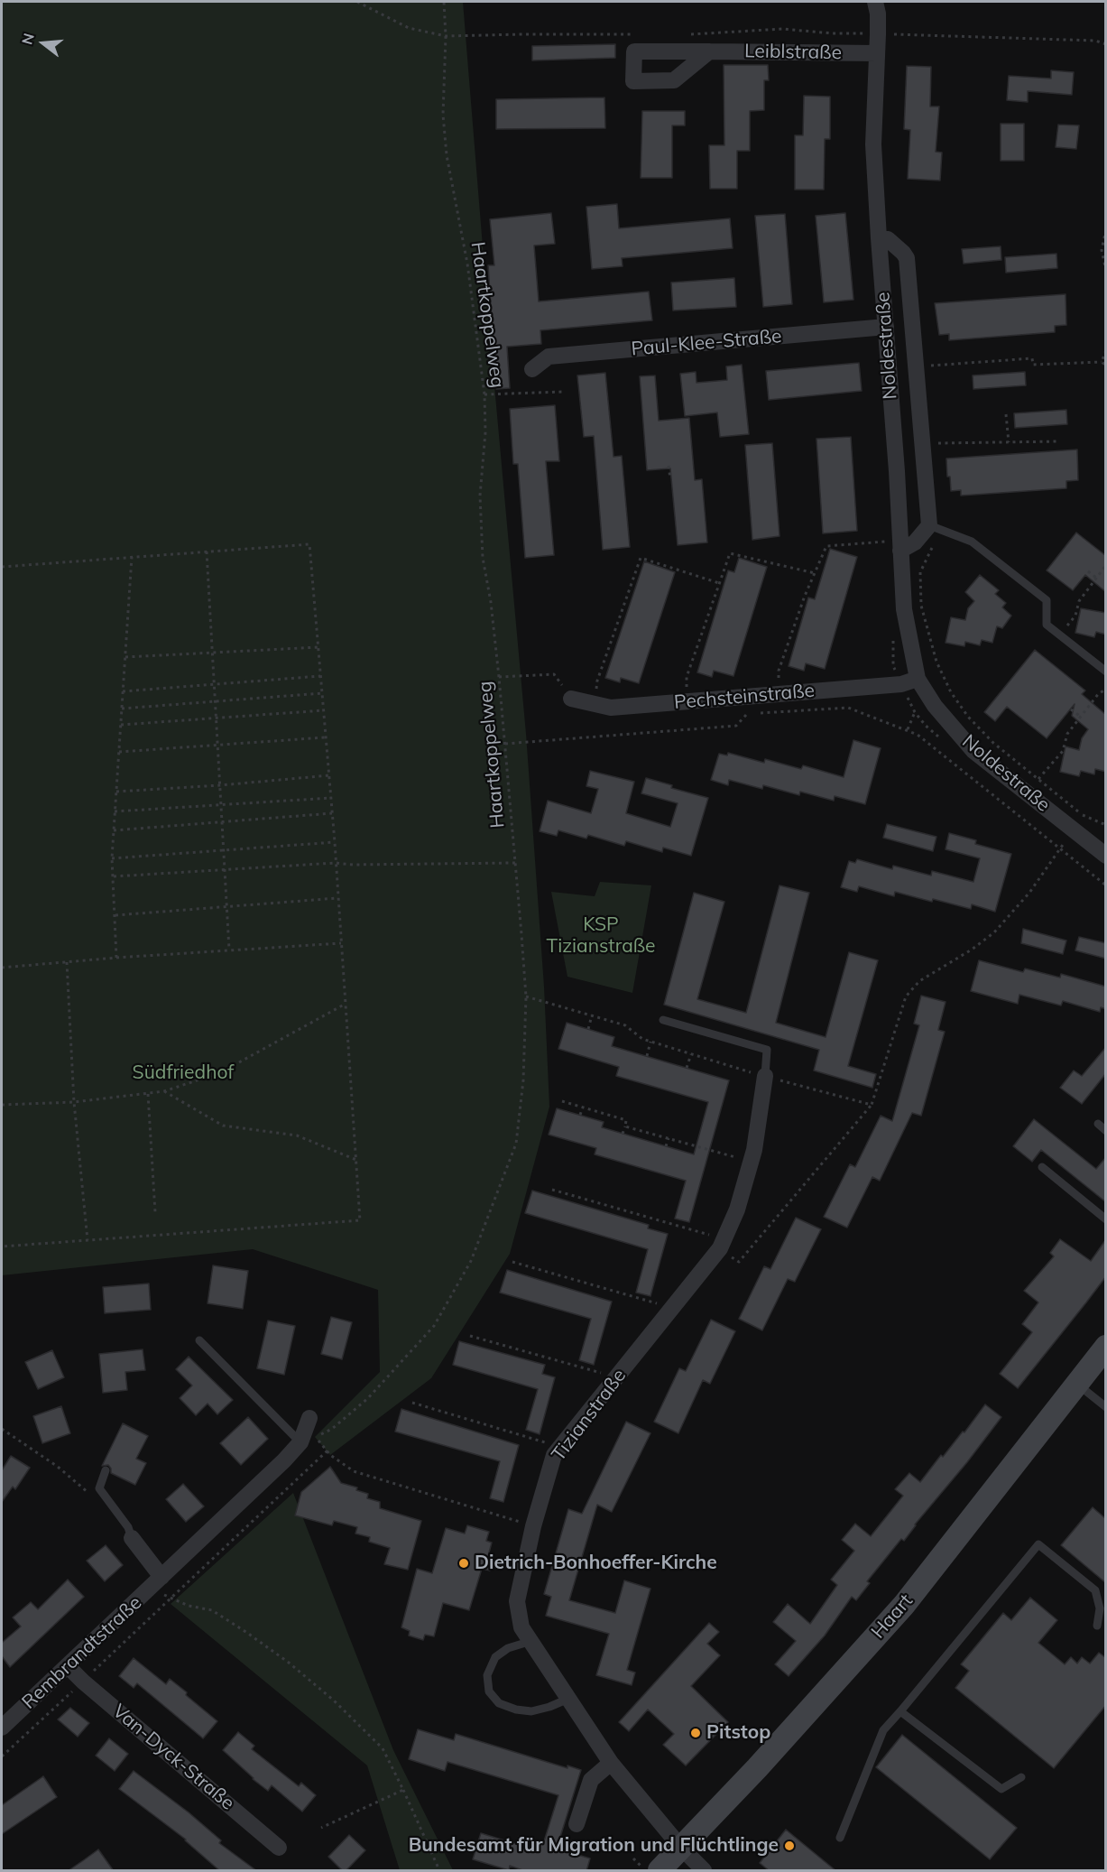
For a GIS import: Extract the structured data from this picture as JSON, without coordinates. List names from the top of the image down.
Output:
{
  "streets": {
    "main road": ["Haart"],
    "street": [
      "Leiblstraße",
      "Paul-Klee-Straße",
      "Noldestraße",
      "Pechsteinstraße",
      "Tizianstraße",
      "Rembrandtstraße",
      "Van-Dyck-Straße"
    ],
    "path": ["Haartkoppelweg"]
  },
  "crossings": [
    ["Leiblstraße", "Noldestraße"],
    ["Haartkoppelweg", "Rembrandtstraße"],
    ["Paul-Klee-Straße", "Noldestraße"],
    ["Noldestraße", "Pechsteinstraße"],
    ["Tizianstraße", "Haart"],
    ["Rembrandtstraße", "Van-Dyck-Straße"]
  ],
  "parks": ["KSP Tizianstraße", "Südfriedhof"],
  "places": ["Dietrich-Bonhoeffer-Kirche", "Pitstop", "Bundesamt für Migration und Flüchtlinge"],
  "north": "left"
}
